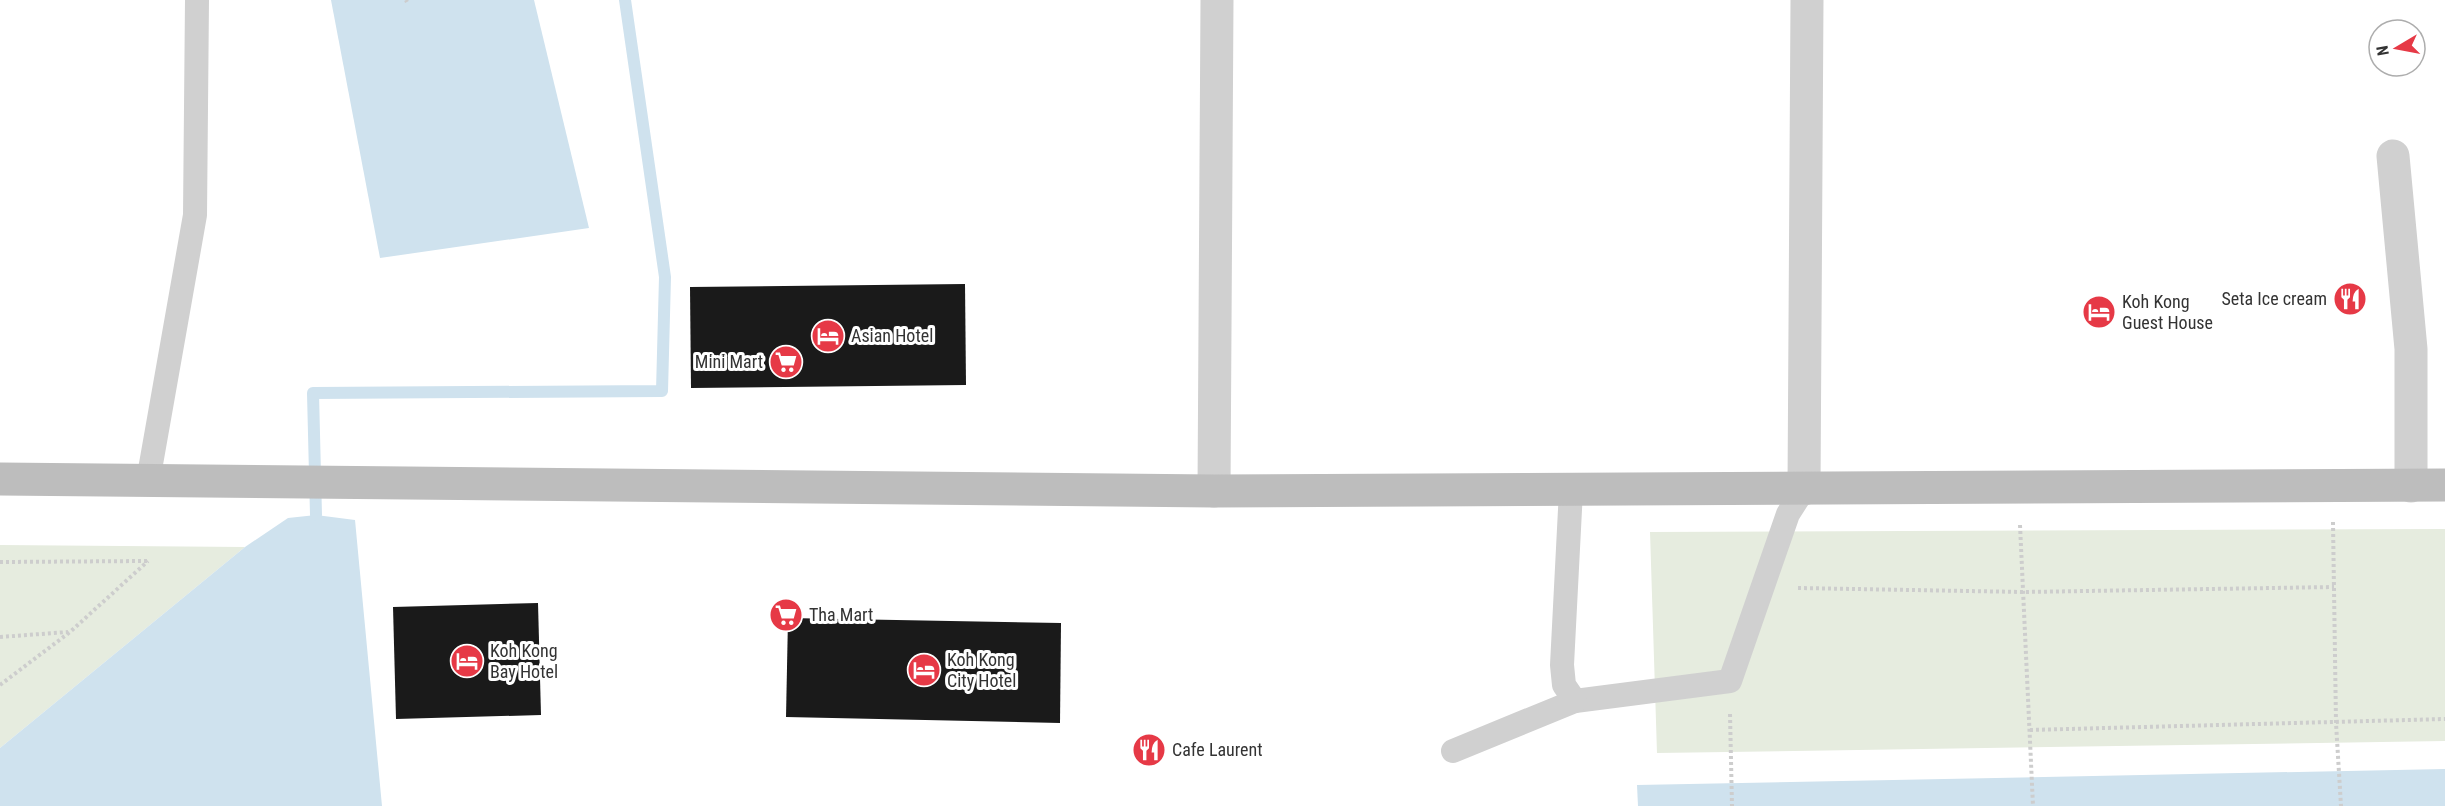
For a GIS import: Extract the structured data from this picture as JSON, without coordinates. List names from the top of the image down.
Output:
{
  "places": {
    "restaurant": ["Seta Ice cream", "Cafe Laurent"],
    "hotel": [
      "Koh Kong Guest House",
      "Asian Hotel",
      "Koh Kong Bay Hotel",
      "Koh Kong City Hotel"
    ],
    "supermarket": ["Mini Mart", "Tha Mart"]
  },
  "north": "left"
}
